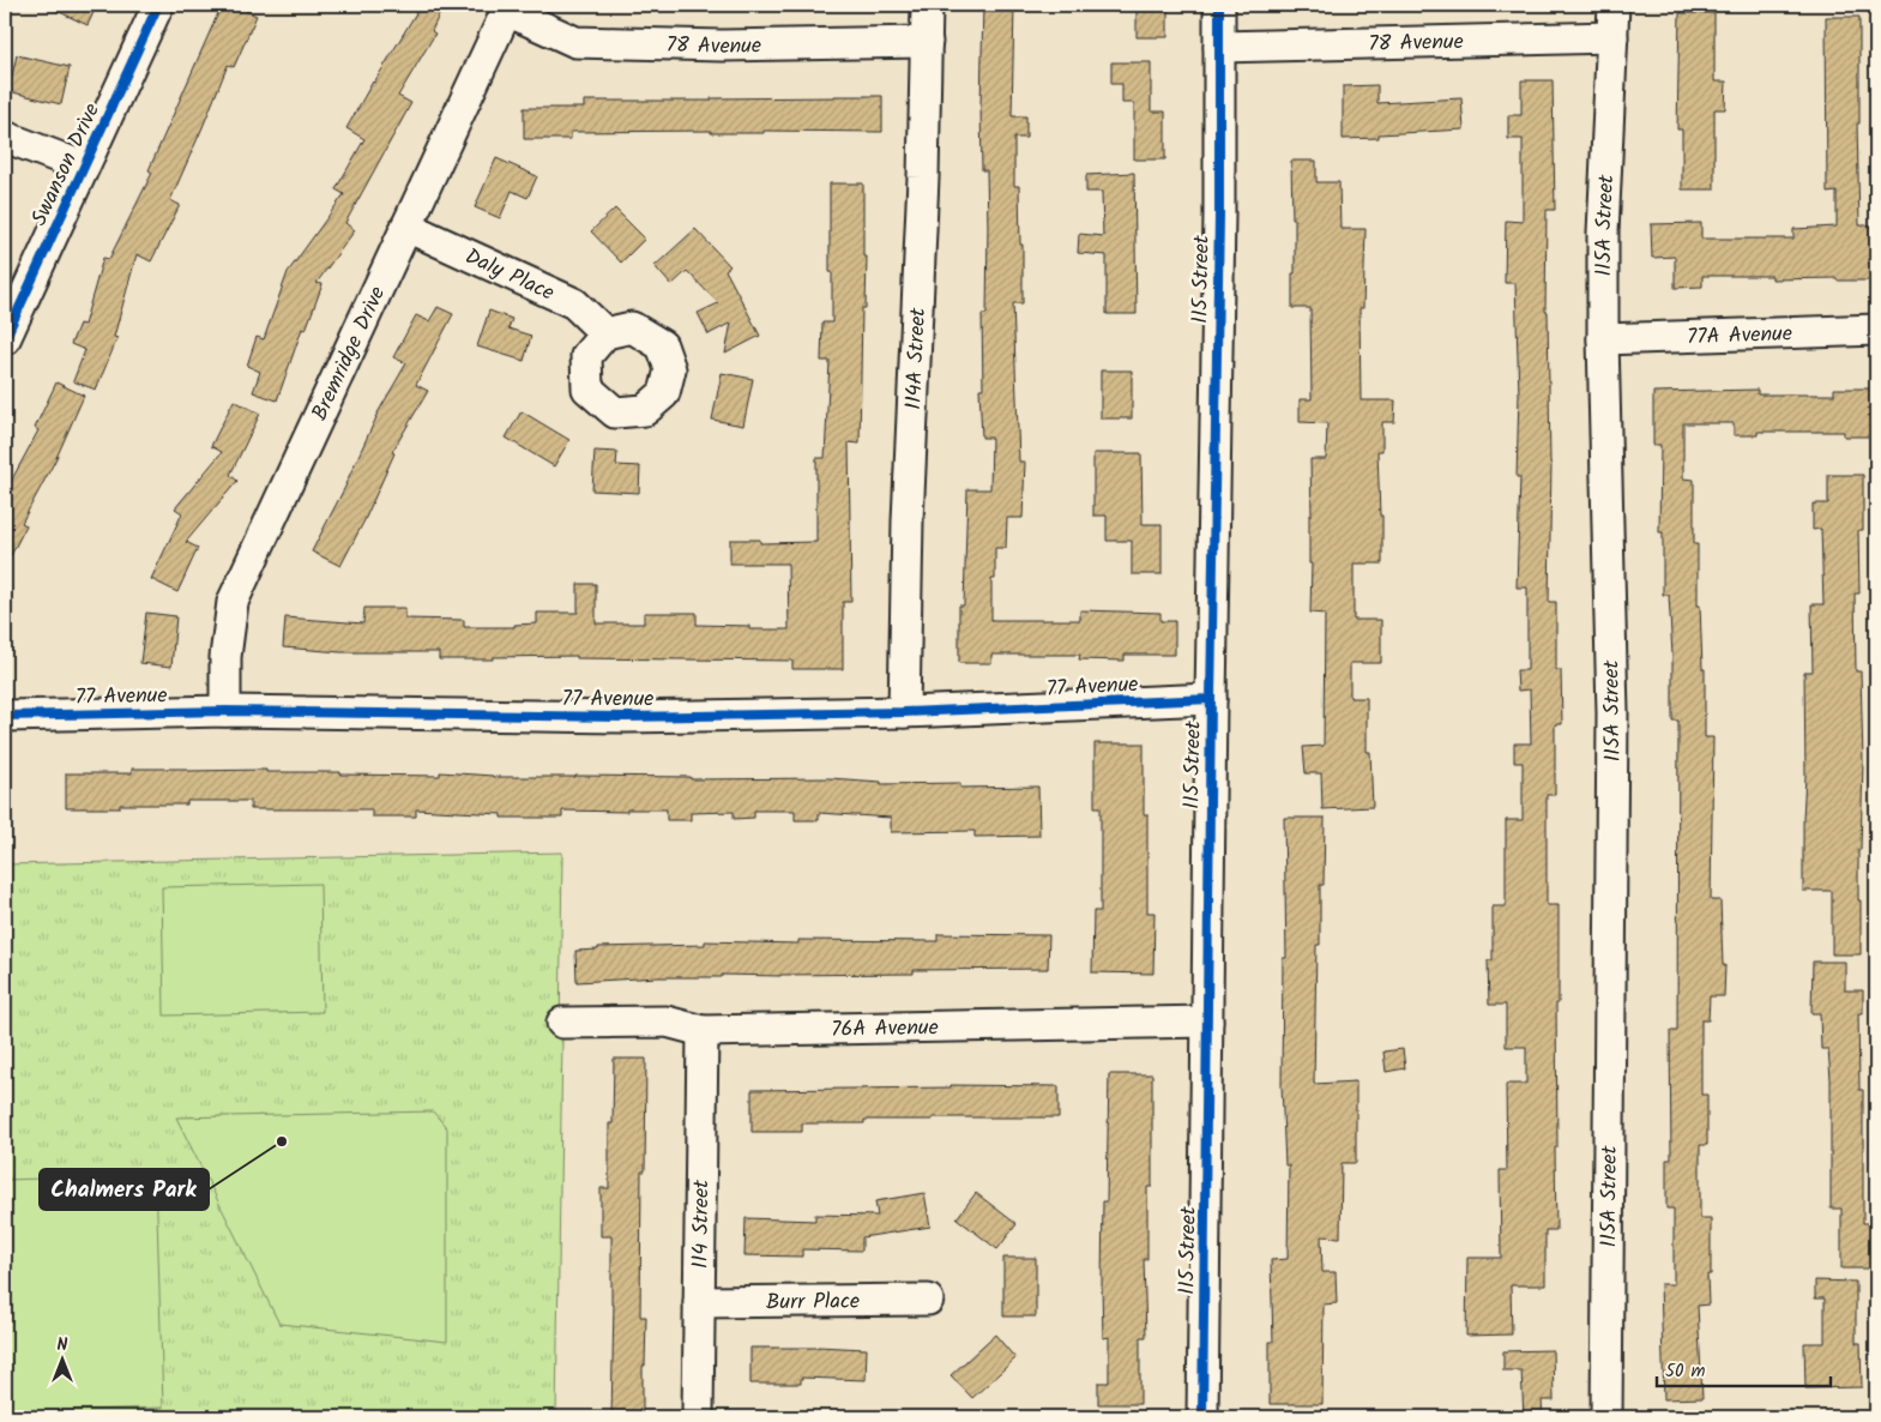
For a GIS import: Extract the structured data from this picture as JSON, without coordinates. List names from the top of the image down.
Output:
{
  "streets": {
    "street": [
      "78 Avenue",
      "Swanson Drive",
      "115A Street",
      "Daly Place",
      "115 Street",
      "77A Avenue",
      "Bremridge Drive",
      "114A Street",
      "77 Avenue",
      "76A Avenue",
      "114 Street",
      "Burr Place"
    ]
  },
  "crossings": [
    ["78 Avenue", "115A Street"],
    ["78 Avenue", "115 Street"],
    ["78 Avenue", "Bremridge Drive"],
    ["78 Avenue", "114A Street"],
    ["115A Street", "77A Avenue"],
    ["Daly Place", "Bremridge Drive"],
    ["115 Street", "77 Avenue"],
    ["115 Street", "76A Avenue"],
    ["Bremridge Drive", "77 Avenue"],
    ["114A Street", "77 Avenue"],
    ["76A Avenue", "114 Street"],
    ["114 Street", "Burr Place"]
  ],
  "places": ["Chalmers Park"],
  "scale_bar": "50 m",
  "north": "top"
}
